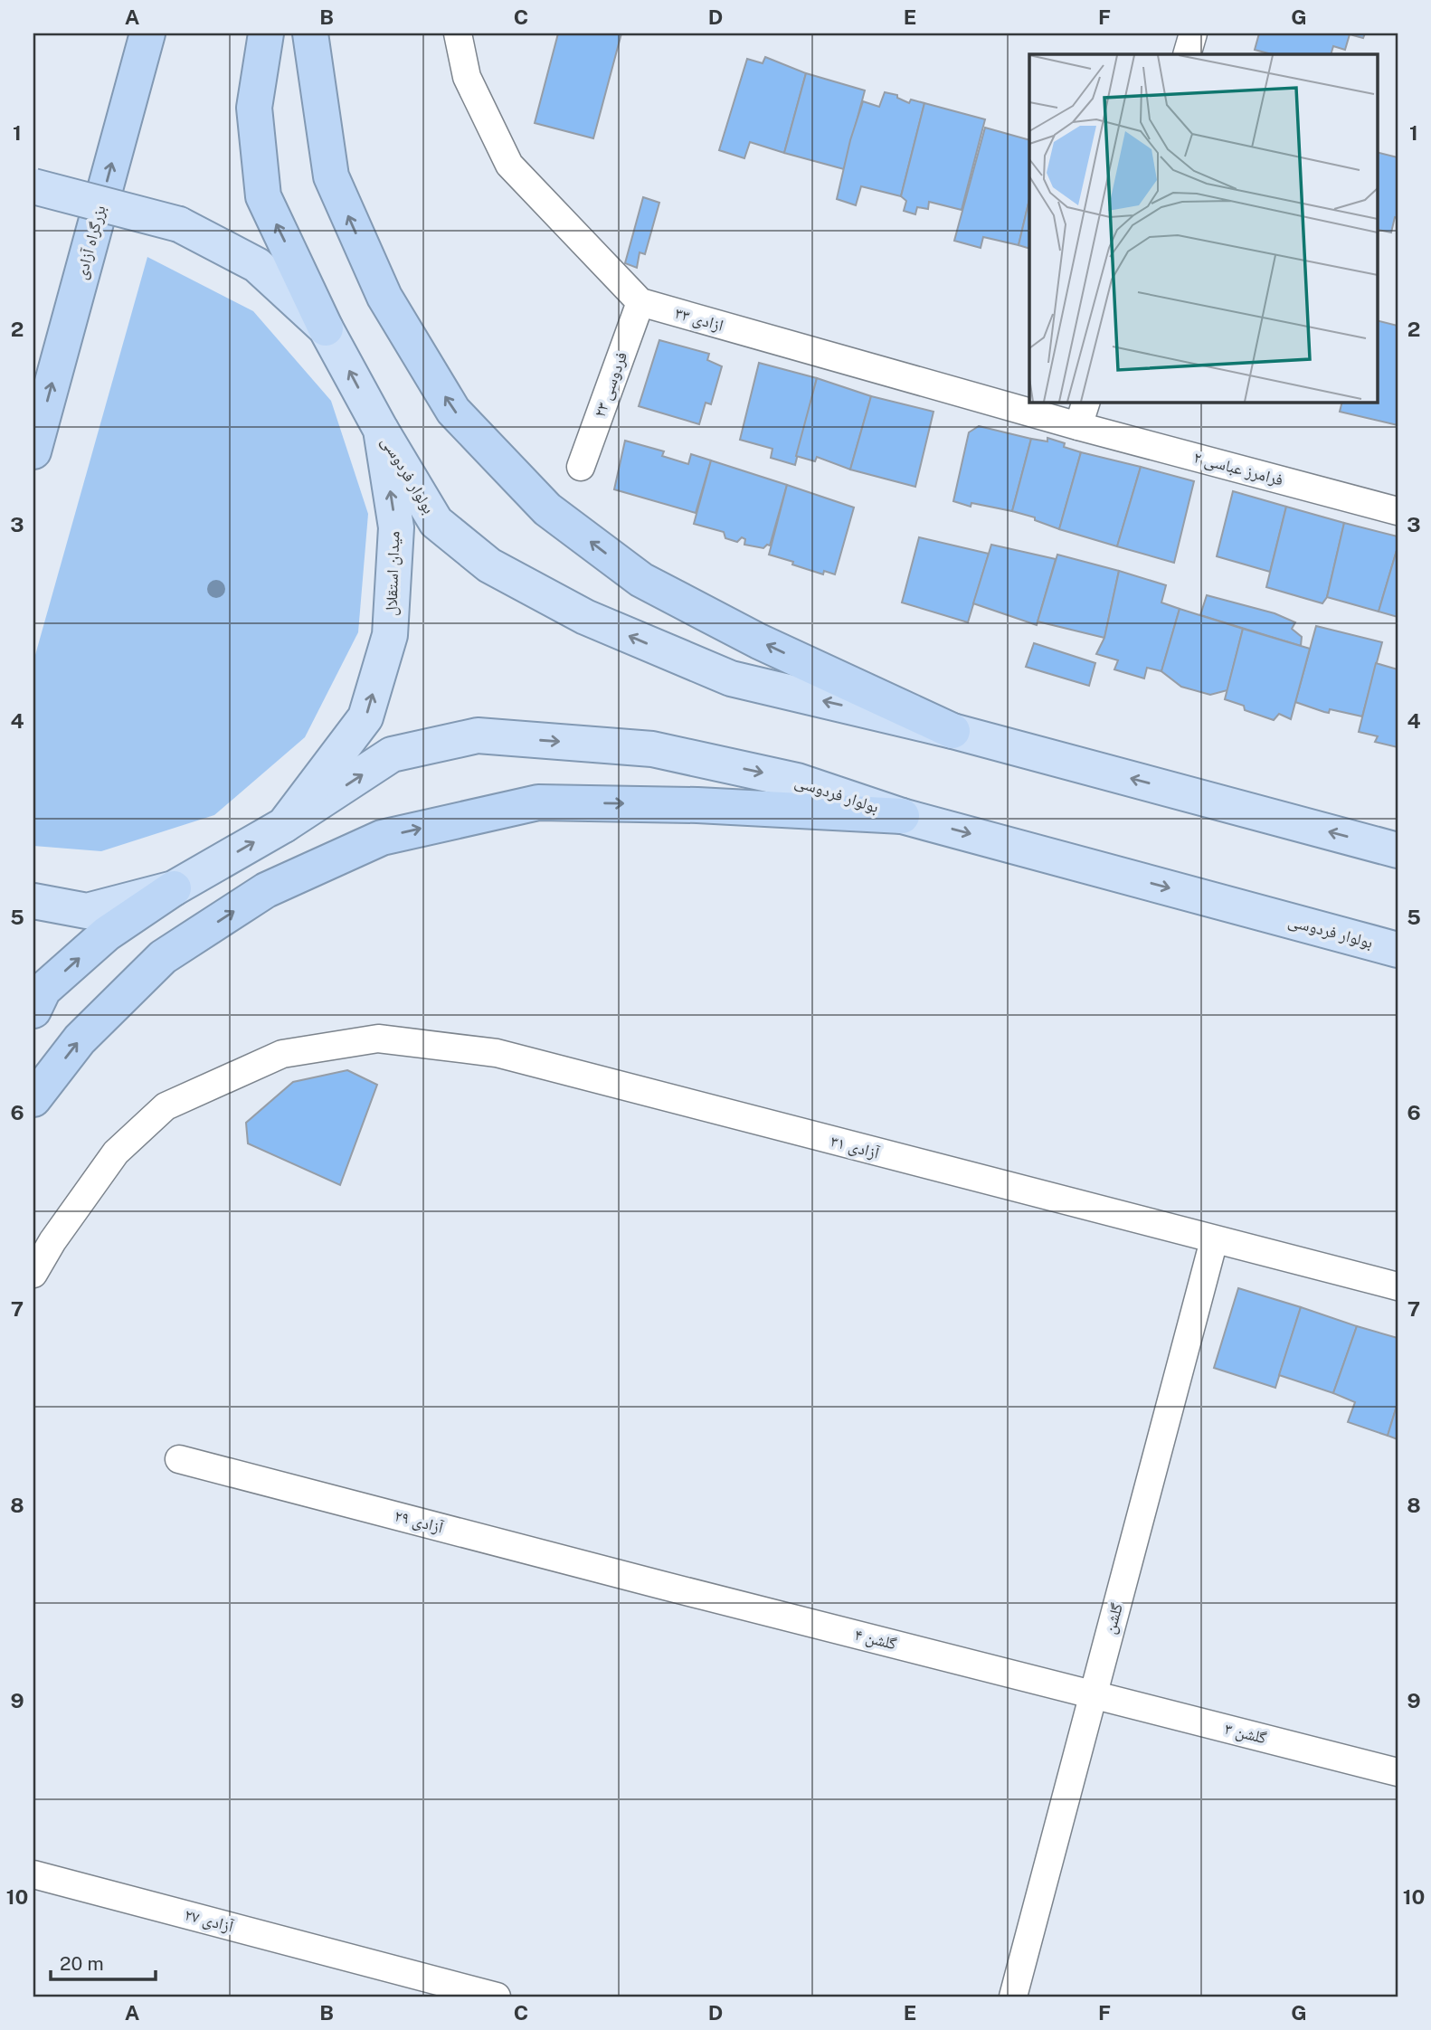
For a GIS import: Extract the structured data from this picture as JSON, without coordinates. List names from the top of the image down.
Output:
{
  "streets": {
    "highway": ["بزرگراه آزادی"],
    "main road": ["بولوار فردوسی", "میدان استقلال"],
    "street": [
      "ازادی ۳۳",
      "فردوسی ۲۳",
      "فرامرز عباسی ۲",
      "آزادی ۳۱",
      "آزادی ۲۹",
      "گلشن",
      "گلشن ۴",
      "گلشن ۳",
      "۲۷ آزادی"
    ]
  },
  "crossings": [
    ["ازادی ۳۳", "فردوسی ۲۳"],
    ["ازادی ۳۳", "فرامرز عباسی ۲"],
    ["بولوار فردوسی", "میدان استقلال"],
    ["آزادی ۳۱", "گلشن"],
    ["آزادی ۲۹", "گلشن ۴"],
    ["گلشن", "گلشن ۴"],
    ["گلشن", "گلشن ۳"],
    ["گلشن ۴", "گلشن ۳"]
  ],
  "one_way": ["بزرگراه آزادی", "میدان استقلال"],
  "scale_bar": "20 m",
  "grid": {
    "columns": [
      "A",
      "B",
      "C",
      "D",
      "E",
      "F",
      "G"
    ],
    "rows": [
      "1",
      "2",
      "3",
      "4",
      "5",
      "6",
      "7",
      "8",
      "9",
      "10"
    ]
  }
}
